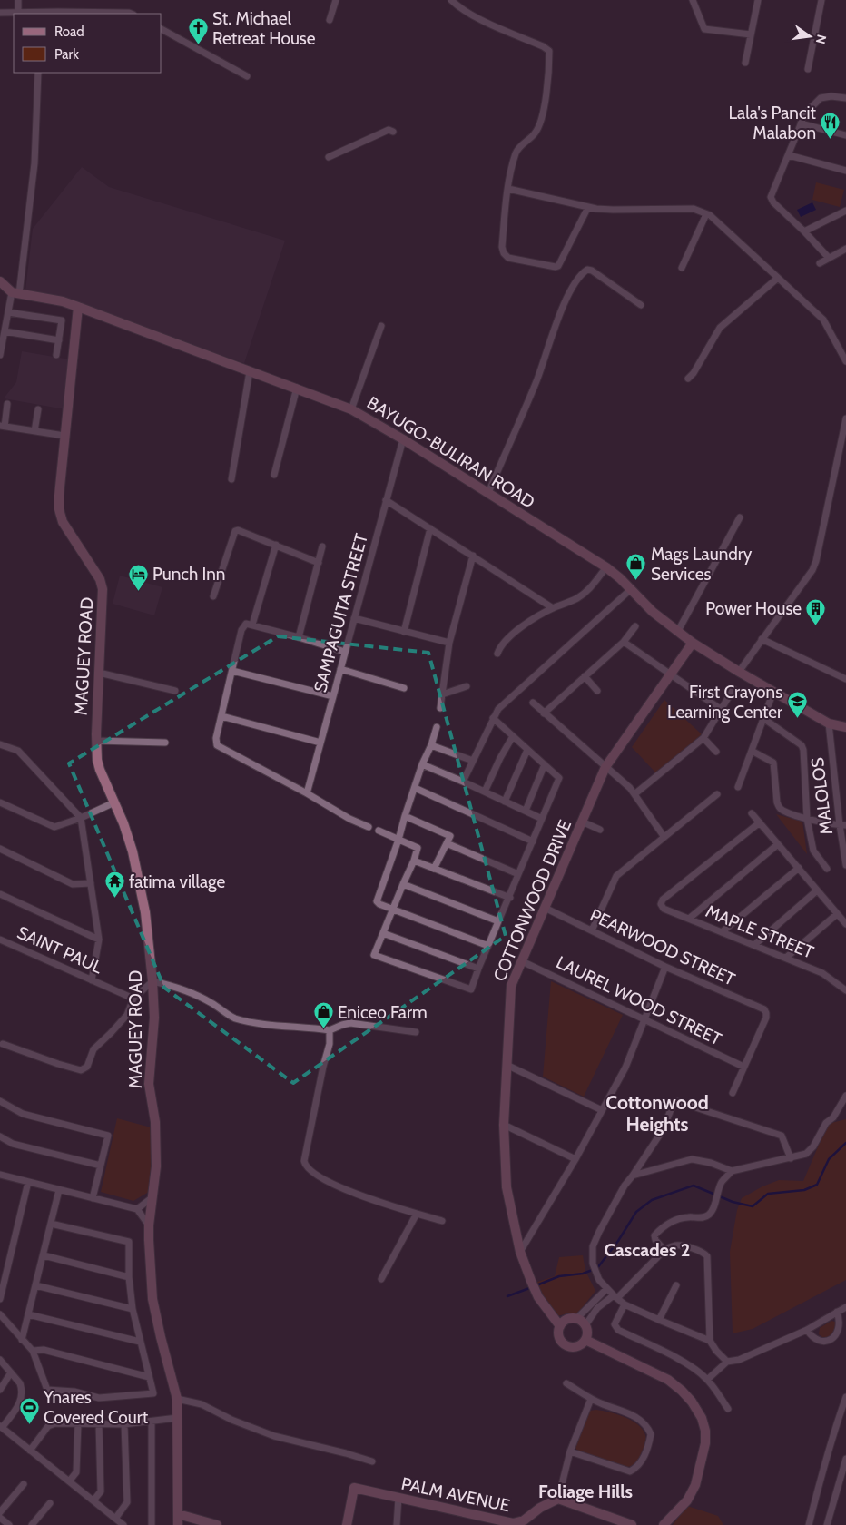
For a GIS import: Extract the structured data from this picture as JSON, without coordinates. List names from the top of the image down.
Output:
{
  "streets": {
    "street": [
      "BAYUGO-BULIRAN ROAD",
      "SAMPAGUITA STREET",
      "MAGUEY ROAD",
      "MALOLOS",
      "COTTONWOOD DRIVE",
      "MAPLE STREET",
      "PEARWOOD STREET",
      "SAINT PAUL",
      "LAUREL WOOD STREET",
      "PALM AVENUE"
    ]
  },
  "crossings": [
    ["BAYUGO-BULIRAN ROAD", "SAMPAGUITA STREET"],
    ["BAYUGO-BULIRAN ROAD", "MAGUEY ROAD"],
    ["BAYUGO-BULIRAN ROAD", "MALOLOS"],
    ["BAYUGO-BULIRAN ROAD", "COTTONWOOD DRIVE"],
    ["COTTONWOOD DRIVE", "PEARWOOD STREET"],
    ["COTTONWOOD DRIVE", "LAUREL WOOD STREET"],
    ["PEARWOOD STREET", "LAUREL WOOD STREET"]
  ],
  "districts": ["Cottonwood Heights", "Cascades 2", "Foliage Hills"],
  "places": {
    "church": ["St. Michael Retreat House"],
    "restaurant": ["Lala's Pancit Malabon"],
    "shop": ["Mags Laundry Services", "Eniceo Farm"],
    "hotel": ["Punch Inn"],
    "building": ["Power House"],
    "school or university": ["First Crayons Learning Center"],
    "temple": ["fatima village"],
    "sports": ["Ynares Covered Court"]
  },
  "legend": ["Road", "Park"],
  "north": "right"
}
